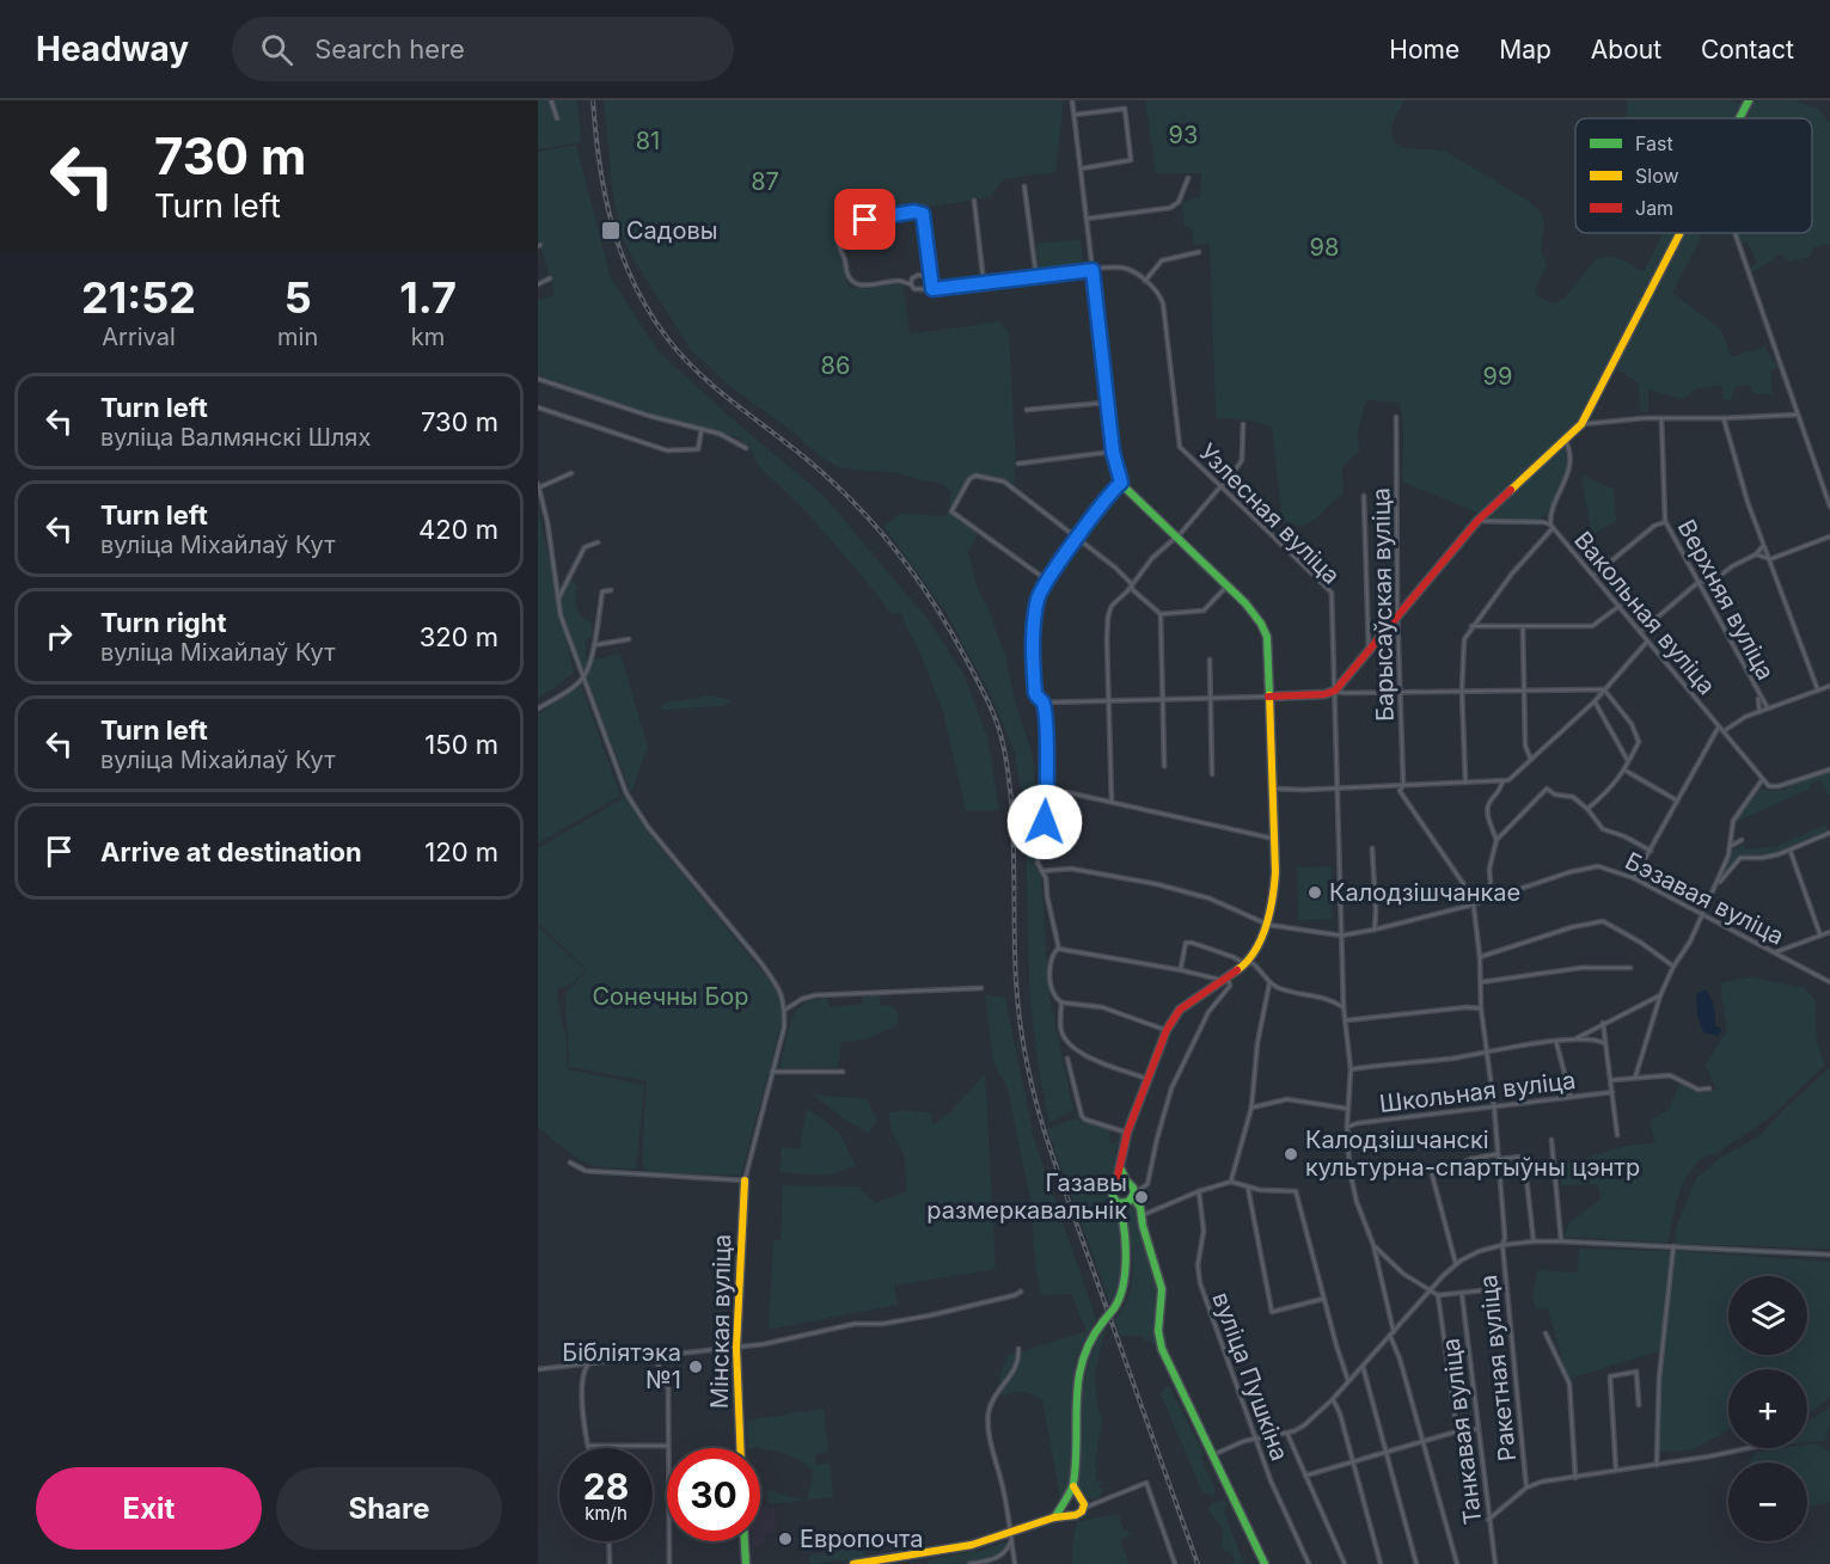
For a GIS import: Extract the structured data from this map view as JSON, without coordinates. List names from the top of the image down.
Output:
{
  "streets": {
    "main road": ["Мінская вуліца"],
    "street": [
      "Узлесная вуліца",
      "Верхняя вуліца",
      "Барысаўская вуліца",
      "Вакольная вуліца",
      "Бэзавая вуліца",
      "Школьная вуліца",
      "Ракетная вуліца",
      "вуліца Пушкіна",
      "Танкавая вуліца"
    ]
  },
  "crossings": [
    ["Узлесная вуліца", "Бэзавая вуліца"],
    ["Узлесная вуліца", "Школьная вуліца"],
    ["Бэзавая вуліца", "Ракетная вуліца"],
    ["Школьная вуліца", "Ракетная вуліца"]
  ],
  "parks": [
    "93",
    "81",
    "87",
    "98",
    "86",
    "99",
    "Сонечны Бор"
  ],
  "places": {
    "transit": ["Садовы"],
    "other": [
      "Калодзішчанкае",
      "Калодзішчанскі культурна-спартыўны цэнтр",
      "Газавы размеркавальнік",
      "Бібліятэка №1",
      "Европочта"
    ]
  },
  "legend": ["Fast", "Slow", "Jam"],
  "page": {
    "header": "Headway",
    "search": "Search here",
    "nav": [
      "Home",
      "Map",
      "About",
      "Contact"
    ],
    "turn": ["730 m", "Turn left"],
    "eta": [
      "21:52",
      "Arrival",
      "5",
      "min",
      "1.7",
      "km"
    ],
    "list": [
      {
        "name": "Turn left",
        "note": "вуліца Валмянскі Шлях",
        "value": "730 m"
      },
      {
        "name": "Turn left",
        "note": "вуліца Міхайлаў Кут",
        "value": "420 m"
      },
      {
        "name": "Turn right",
        "note": "вуліца Міхайлаў Кут",
        "value": "320 m"
      },
      {
        "name": "Turn left",
        "note": "вуліца Міхайлаў Кут",
        "value": "150 m"
      },
      {
        "name": "Arrive at destination",
        "value": "120 m"
      }
    ],
    "map_buttons": ["+", "−"],
    "speed": "28 km/h",
    "limit": "30",
    "buttons": ["Exit", "Share"]
  }
}
